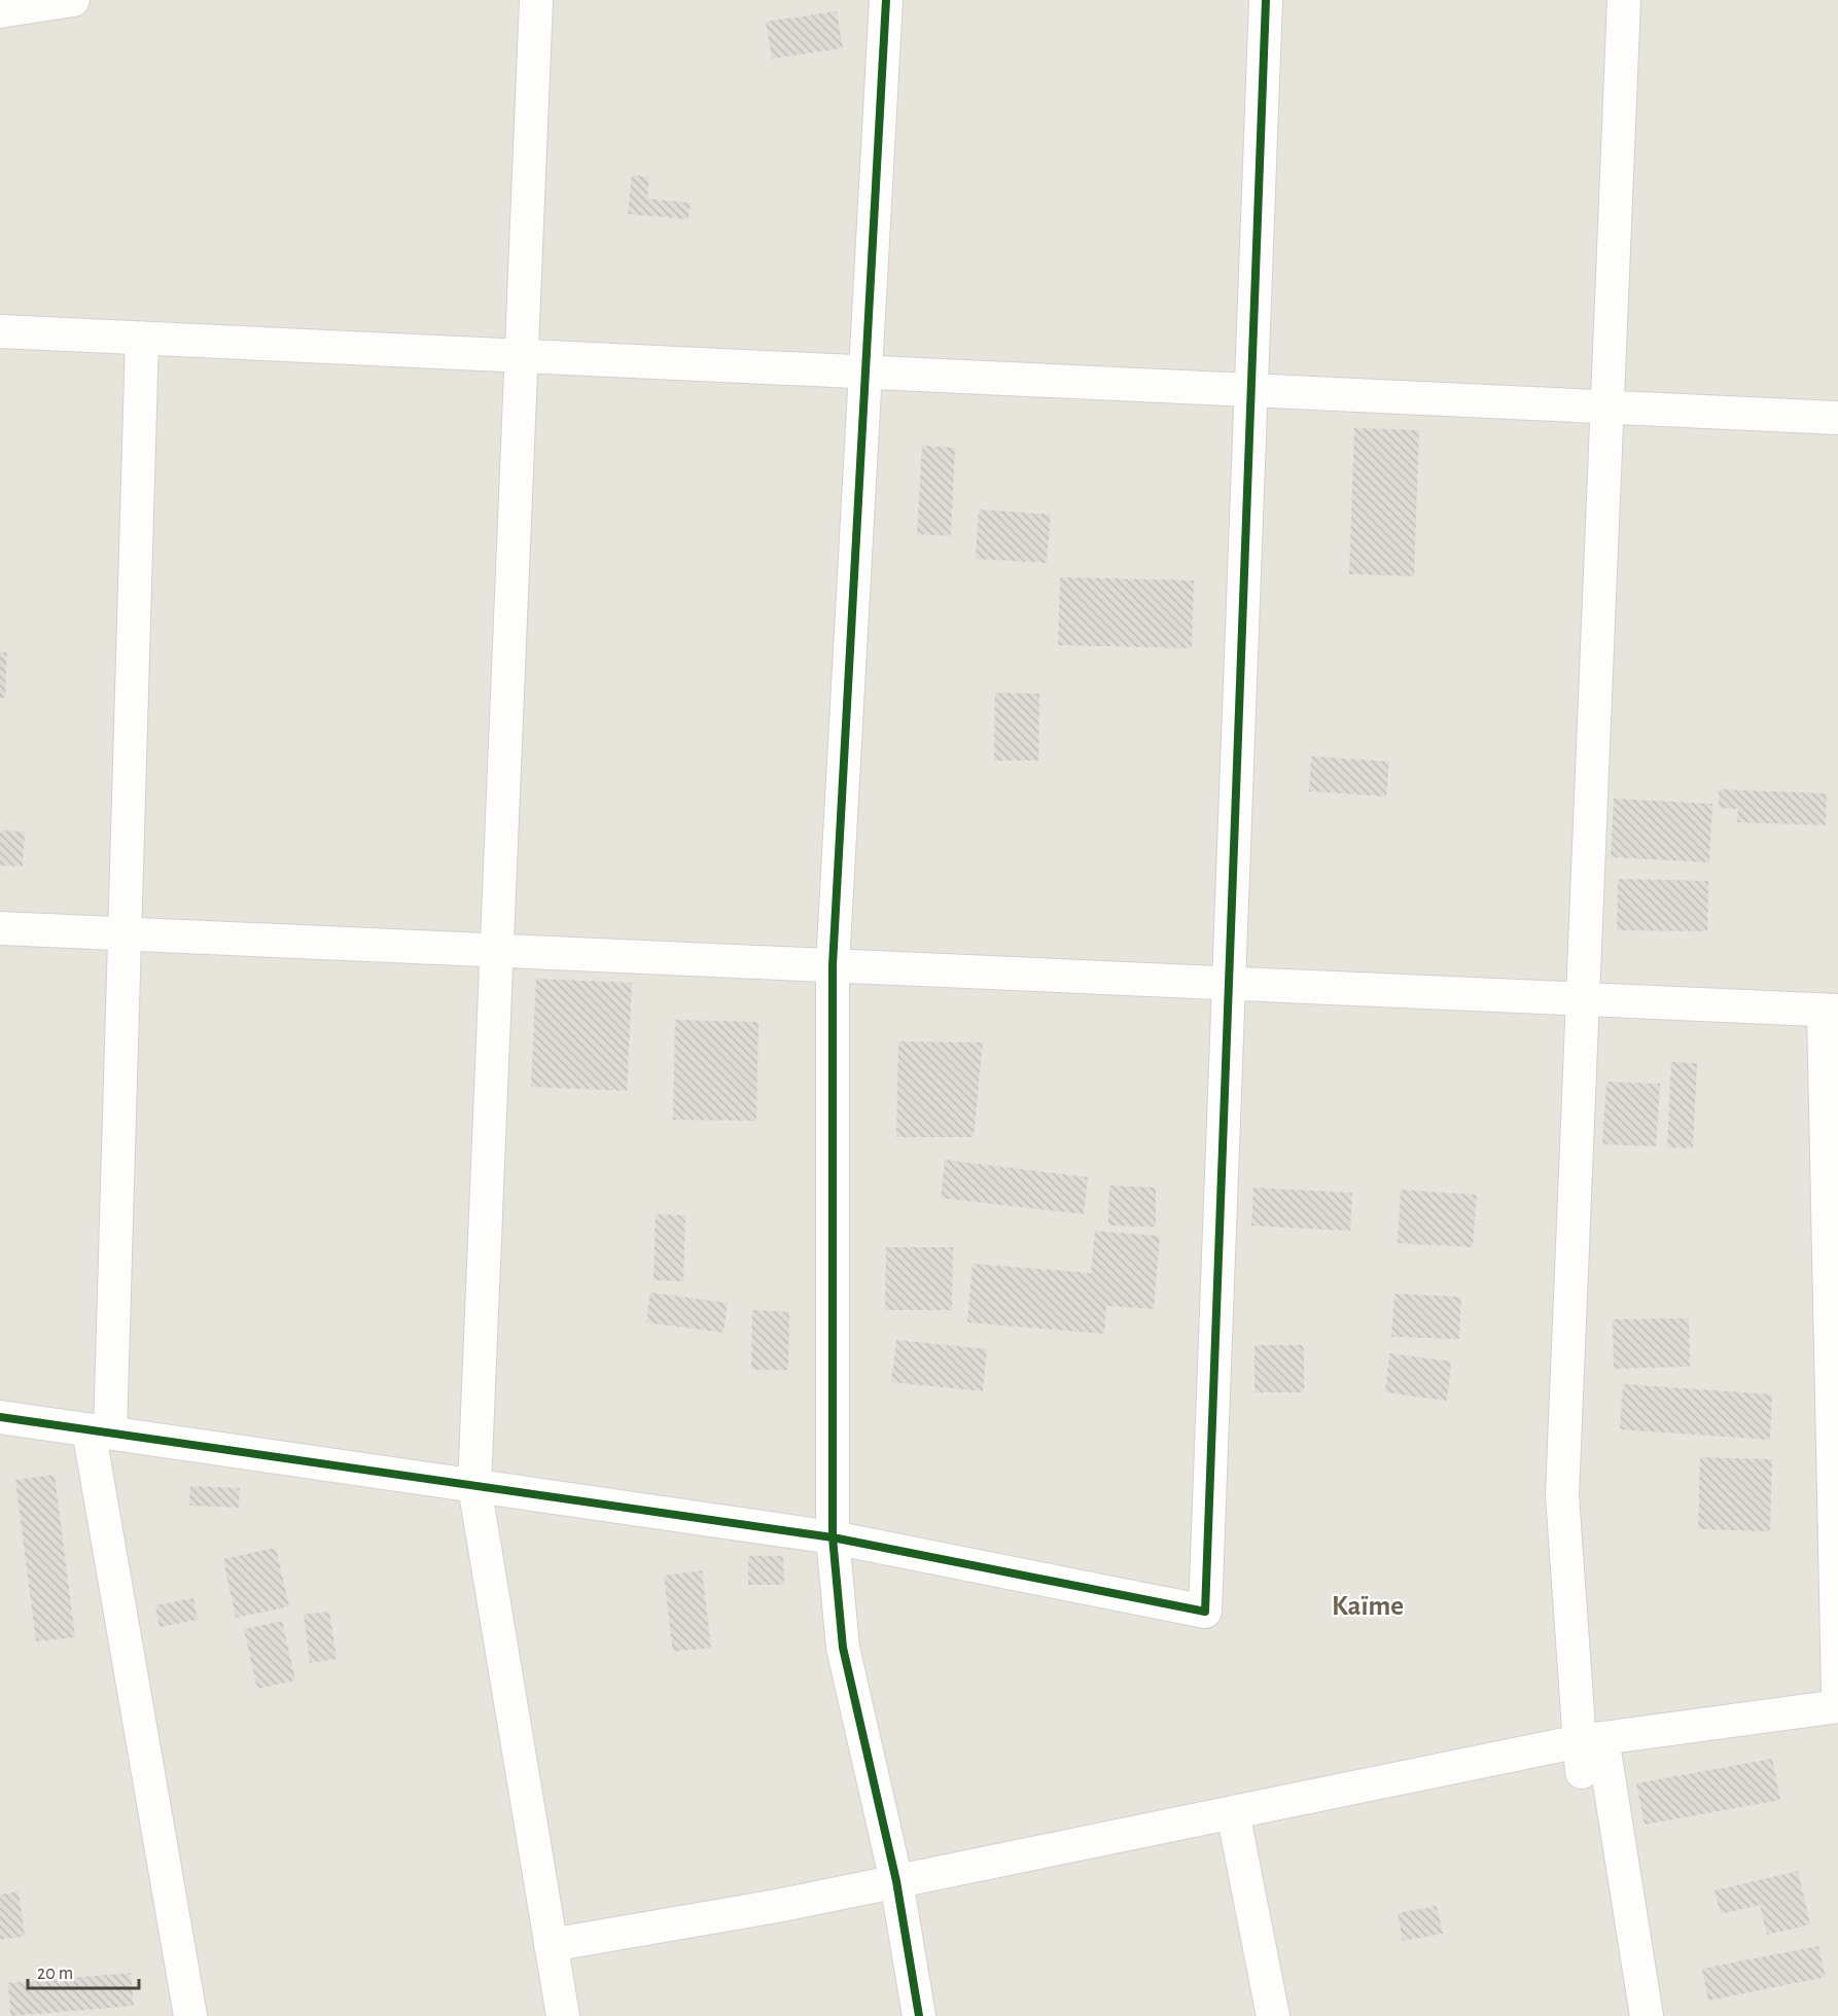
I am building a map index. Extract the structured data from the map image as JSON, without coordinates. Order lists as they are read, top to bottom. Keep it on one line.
{"districts":["Kaïme"],"scale_bar":"20 m"}
